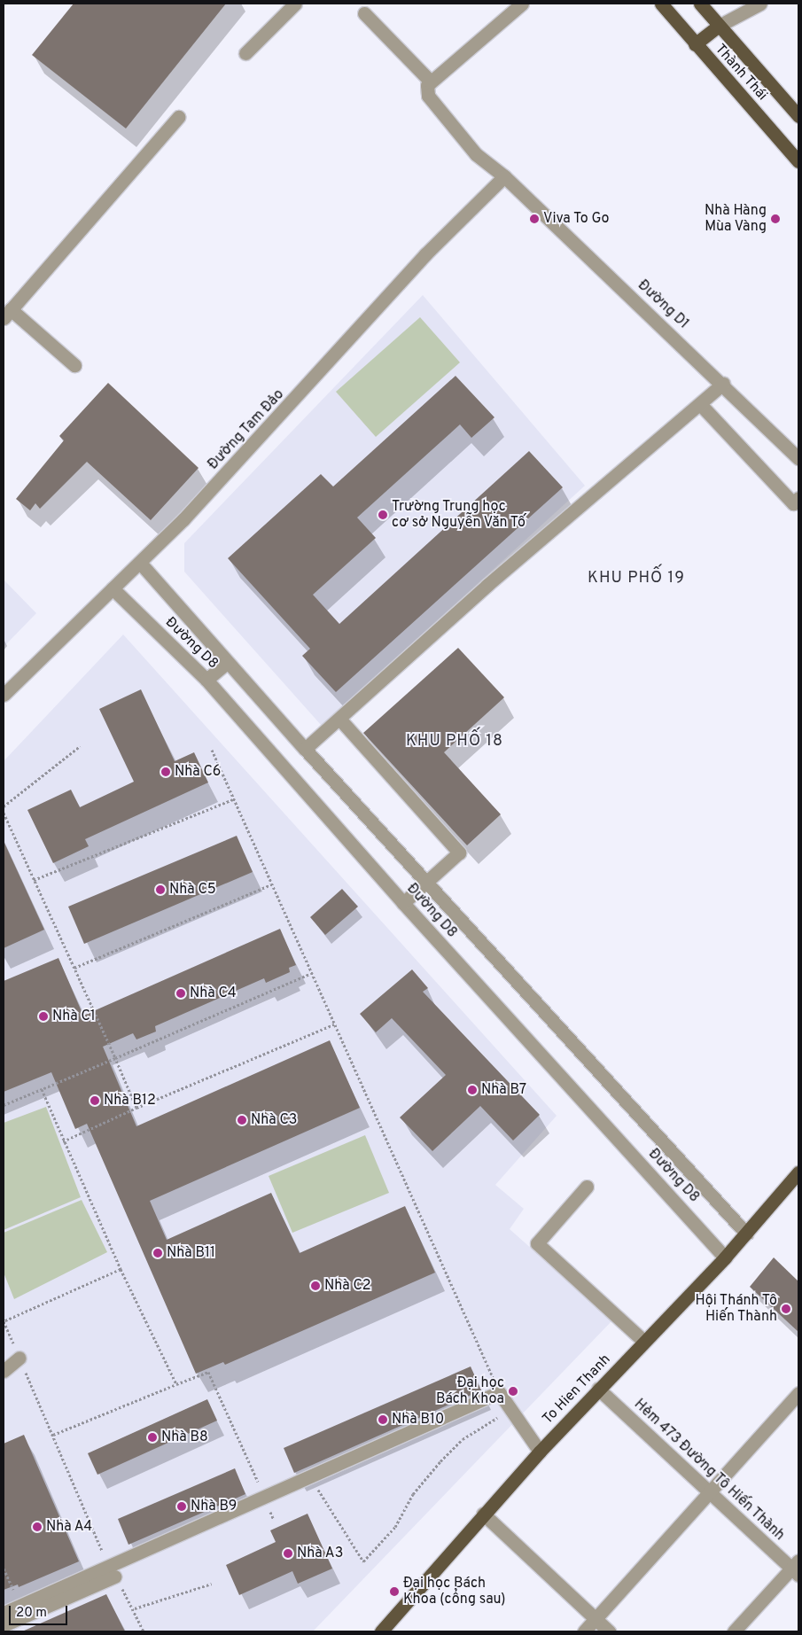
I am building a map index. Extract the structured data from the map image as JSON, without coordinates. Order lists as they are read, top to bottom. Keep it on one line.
{"streets":{"main road":["Thành Thái","To Hien Thanh"],"street":["Đường D1","Đường Tam Đảo","Đường D8","Hẻm 473 Đường Tô Hiến Thành"]},"crossings":[["Đường D1","Đường Tam Đảo"],["Đường Tam Đảo","Đường D8"],["Đường D8","To Hien Thanh"],["To Hien Thanh","Hẻm 473 Đường Tô Hiến Thành"]],"districts":["KHU PHỐ 19","KHU PHỐ 18"],"places":["Viva To Go","Nhà Hàng Mùa Vàng","Trường Trung học cơ sở Nguyễn Văn Tố","Nhà C6","Nhà C5","Nhà C4","Nhà C1","Nhà B7","Nhà B12","Nhà C3","Nhà B11","Nhà C2","Hội Thánh Tô Hiến Thành","Đại học Bách Khoa","Nhà B10","Nhà B8","Nhà B9","Nhà A4","Nhà A3","Đại học Bách Khoa (cổng sau)"],"scale_bar":"20 m"}
